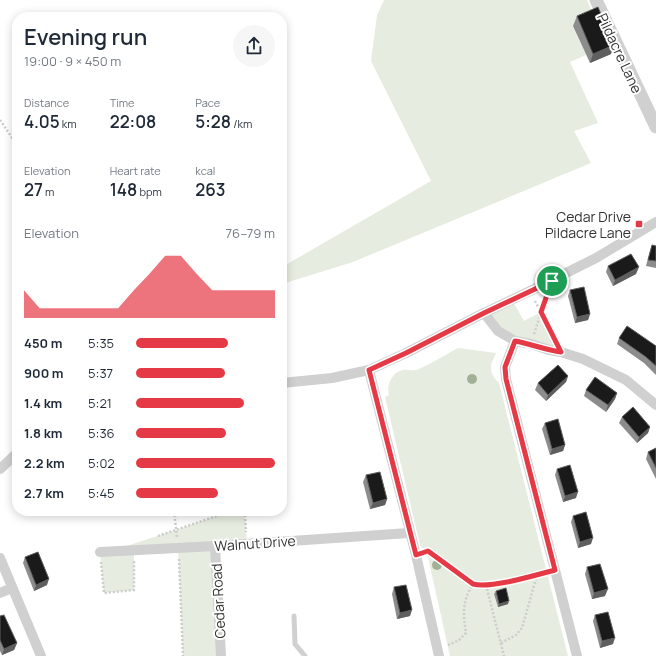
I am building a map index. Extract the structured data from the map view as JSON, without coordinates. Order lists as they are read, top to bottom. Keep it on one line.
{"streets":{"street":["Pildacre Lane","Walnut Drive","Cedar Road"]},"crossings":[["Walnut Drive","Cedar Road"]],"places":{"transit":["Cedar Drive Pildacre Lane"]},"page":{"heading":["Evening run","19:00 · 9 × 450 m"],"stats":[["Distance","4.05 km"],["Time","22:08"],["Pace","5:28 /km"],["Elevation","27 m"],["Heart rate","148 bpm"],["kcal","263"]],"chart":["Elevation","76–79 m"],"list":[{"name":"450 m","note":"5:35"},{"name":"900 m","note":"5:37"},{"name":"1.4 km","note":"5:21"},{"name":"1.8 km","note":"5:36"},{"name":"2.2 km","note":"5:02"},{"name":"2.7 km","note":"5:45"}]}}
